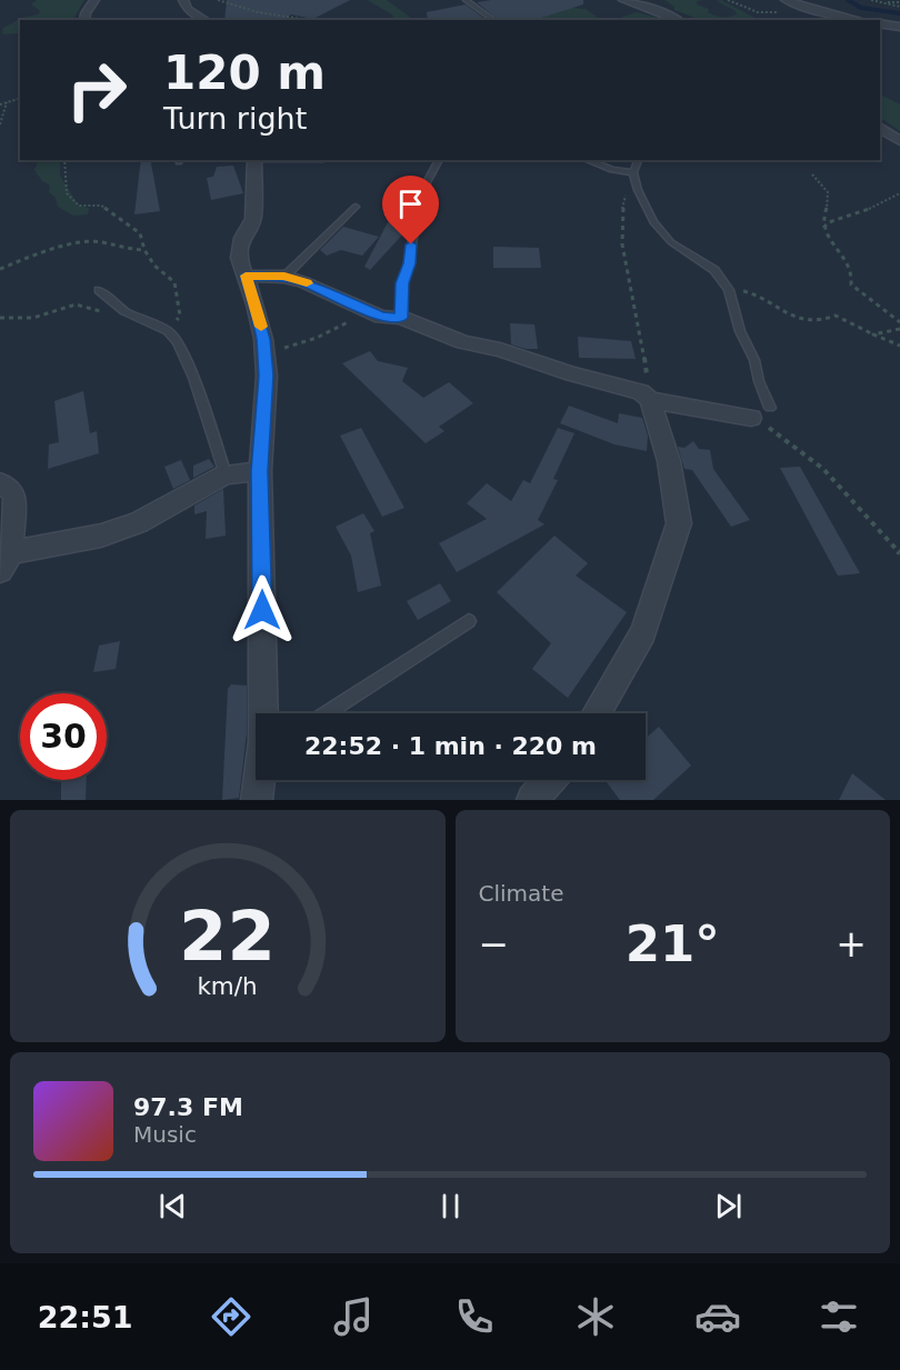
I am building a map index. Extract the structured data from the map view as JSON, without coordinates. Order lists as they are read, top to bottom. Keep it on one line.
{"page":{"turn":["120 m","Turn right"],"limit":"30","trip":"22:52 · 1 min · 220 m","tile":"Climate","heat":["−","21°","+"],"song":["97.3 FM","Music"],"tabs":"22:51","gauge":["22","km/h"]}}
